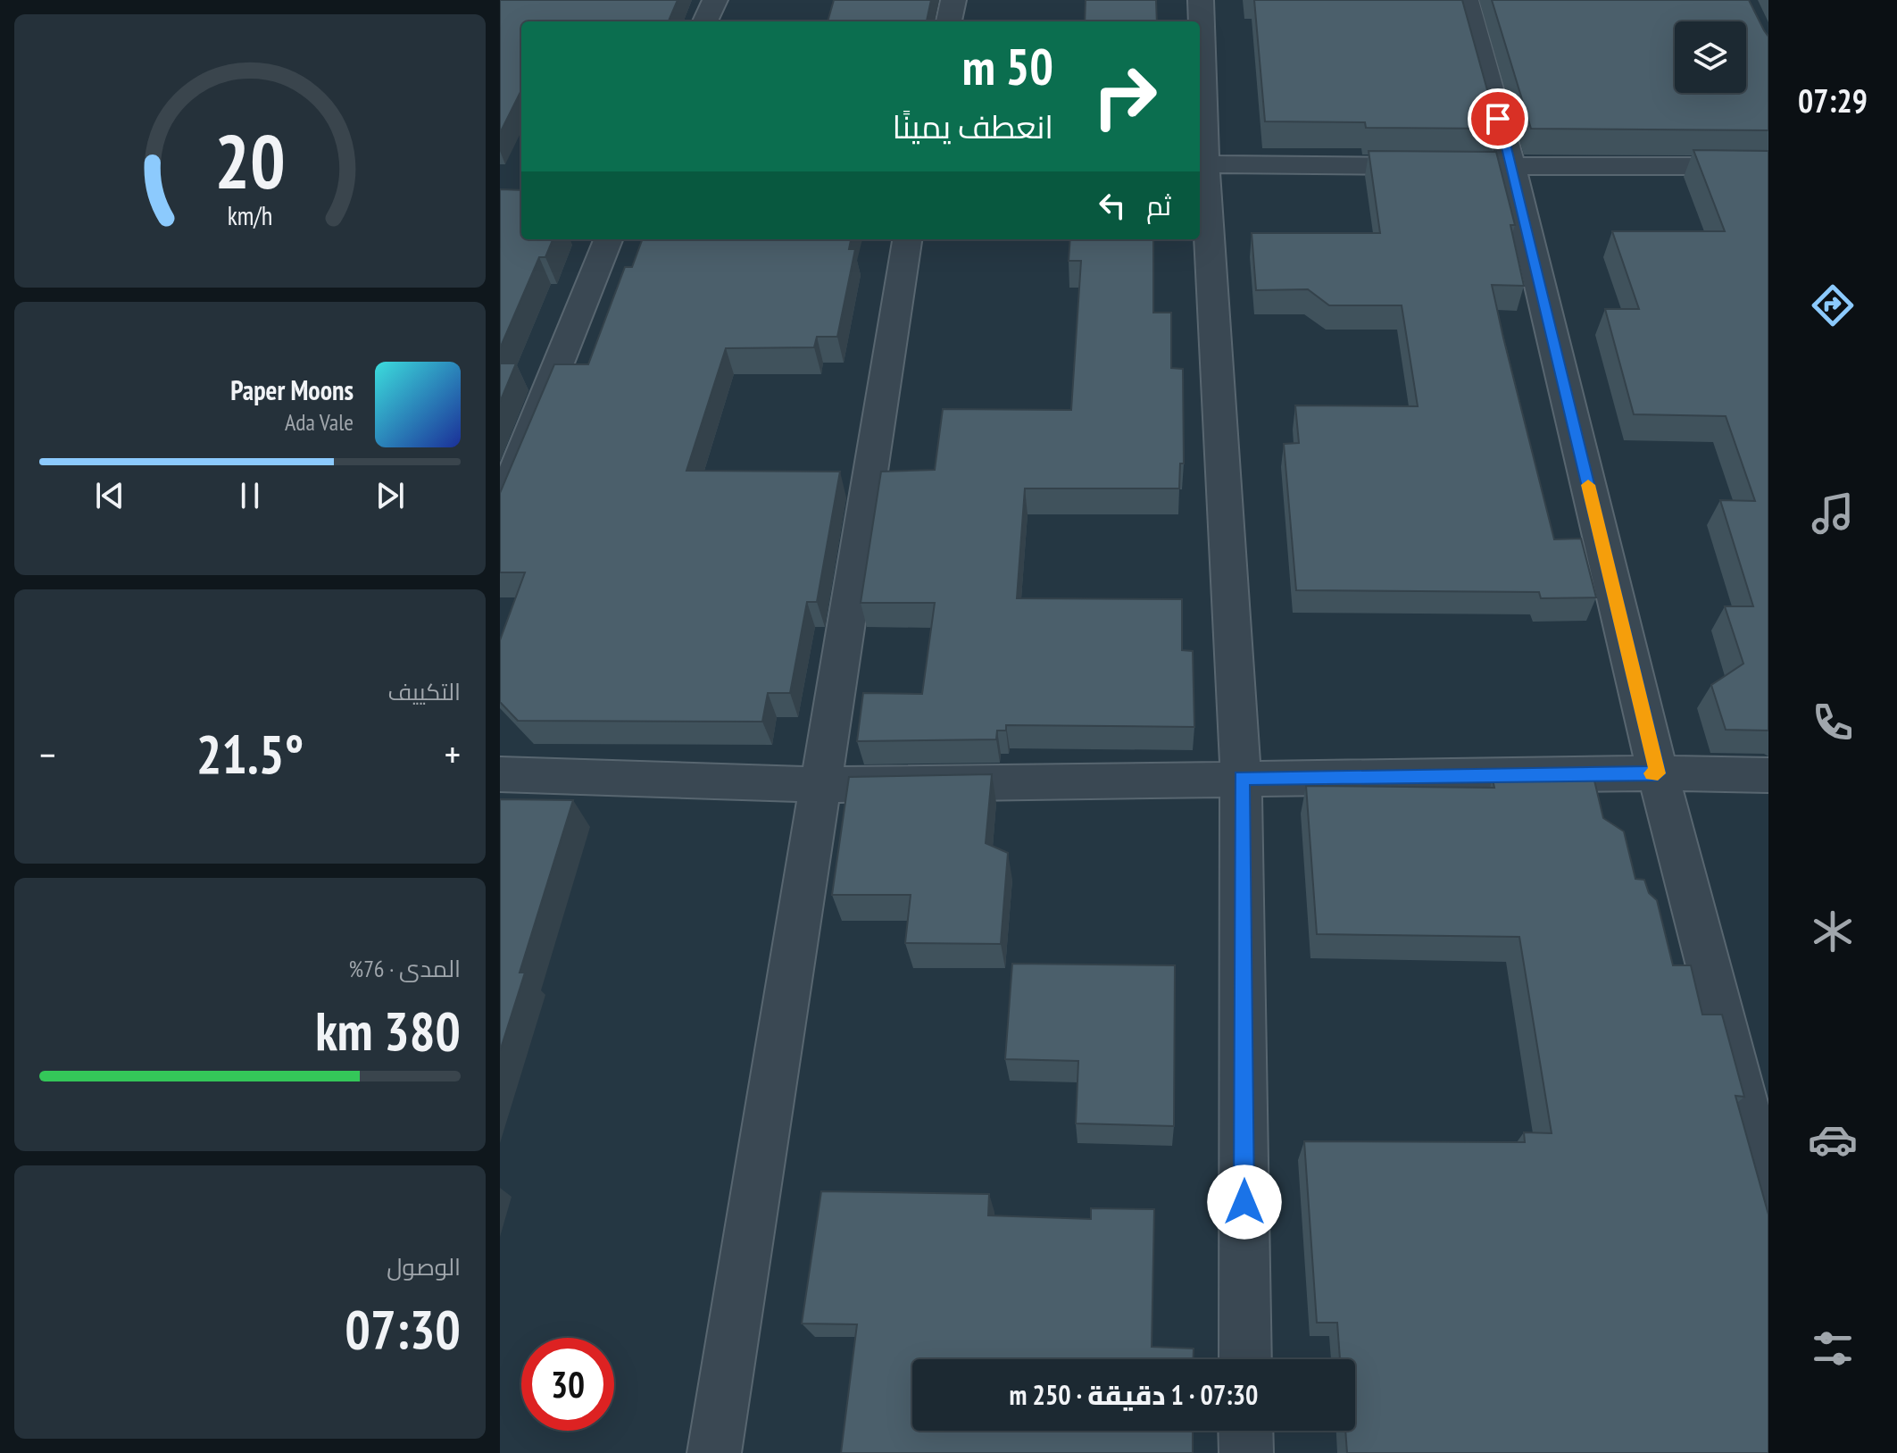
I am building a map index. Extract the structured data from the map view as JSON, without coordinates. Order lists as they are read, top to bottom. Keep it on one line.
{"page":{"tabs":"07:29","turn":["50 m","انعطف يمينًا"],"then":"ثم","song":["Paper Moons","Ada Vale"],"tile":["التكييف",["المدى · 76%","380 km"],["الوصول","07:30"]],"heat":["−","21.5°","+"],"limit":"30","trip":"07:30 · 1 دقيقة · 250 m","gauge":["20","km/h"]}}
